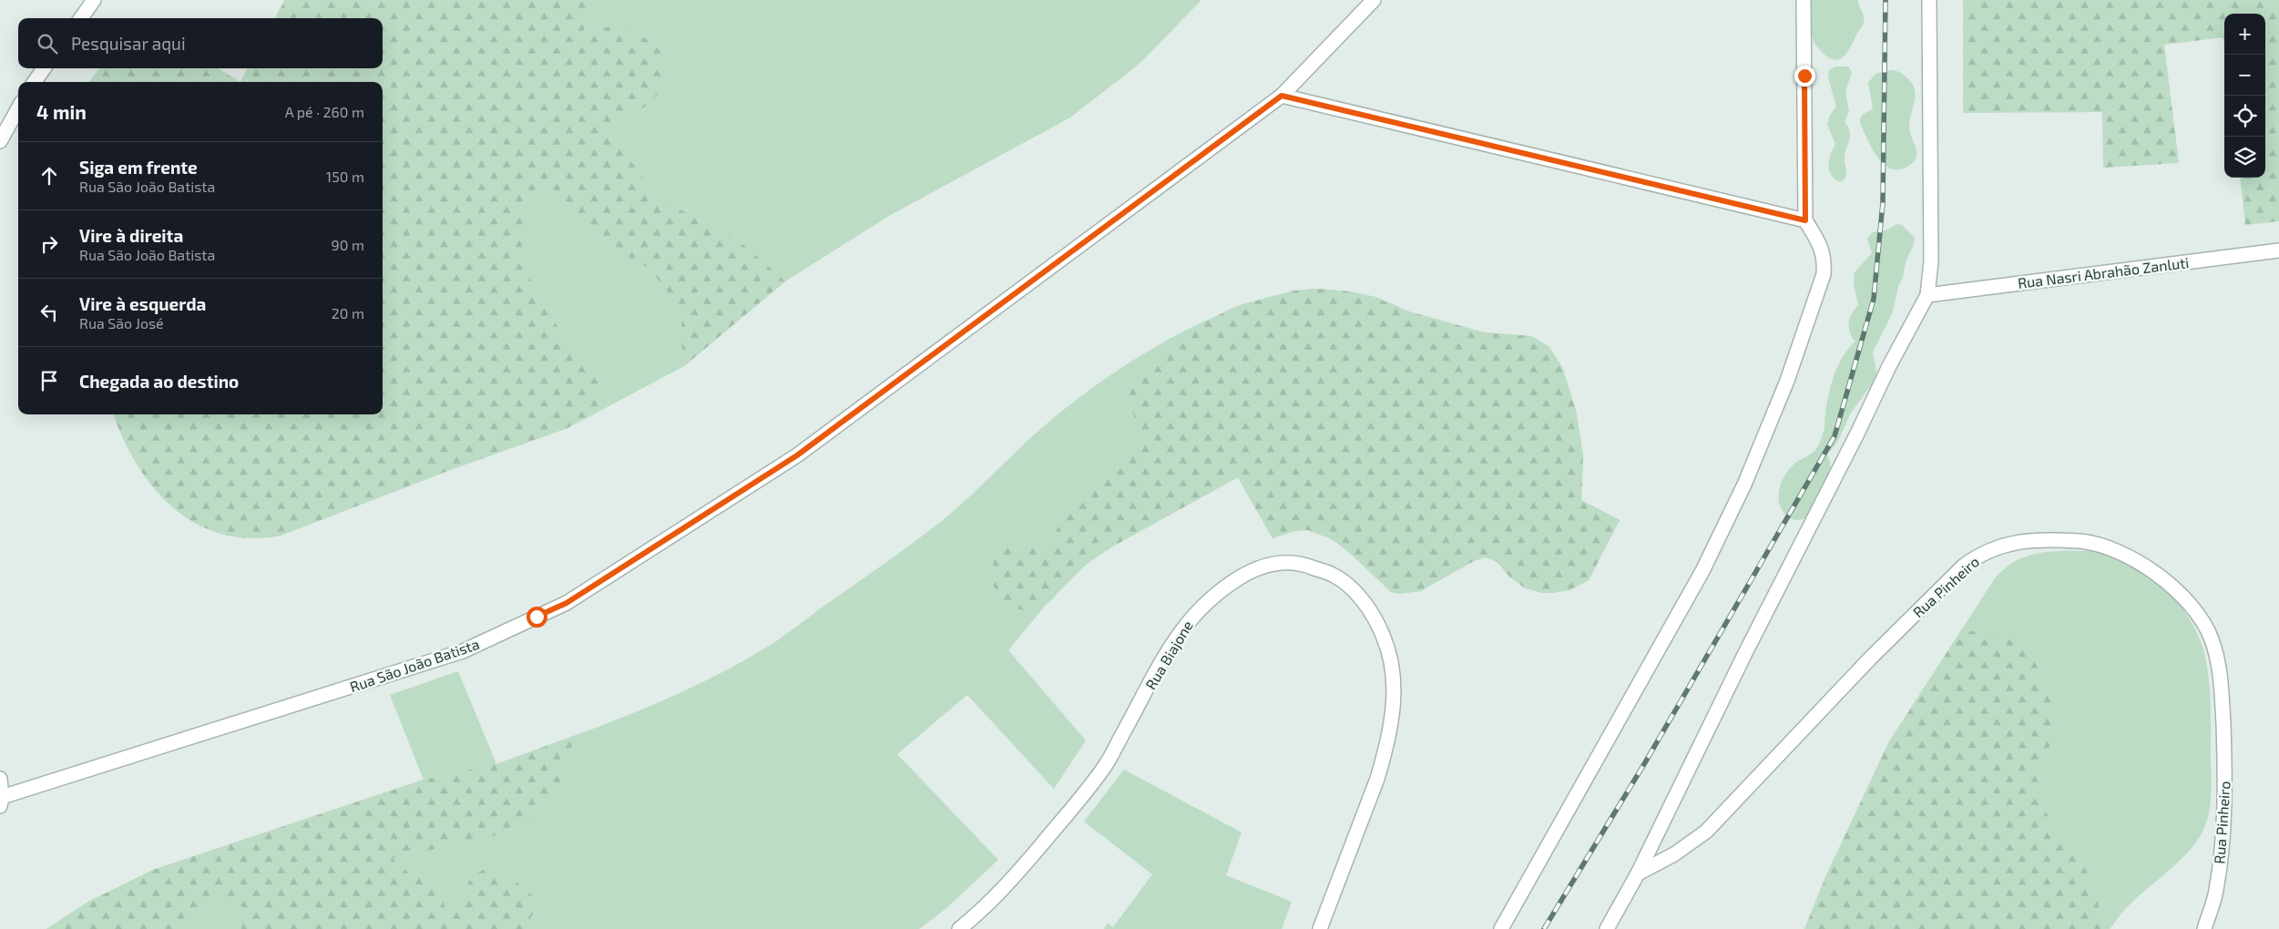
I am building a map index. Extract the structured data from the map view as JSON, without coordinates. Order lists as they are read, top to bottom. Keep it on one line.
{"streets":{"street":["Rua Nasri Abrahão Zanluti","Rua Pinheiro","Rua Biajone","Rua São João Batista"]},"page":{"map_buttons":["+","−"],"search":"Pesquisar aqui","heading":["4 min","A pé · 260 m"],"list":[["Siga em frente","Rua São João Batista","150 m"],["Vire à direita","Rua São João Batista","90 m"],["Vire à esquerda","Rua São José","20 m"],"Chegada ao destino"]}}
